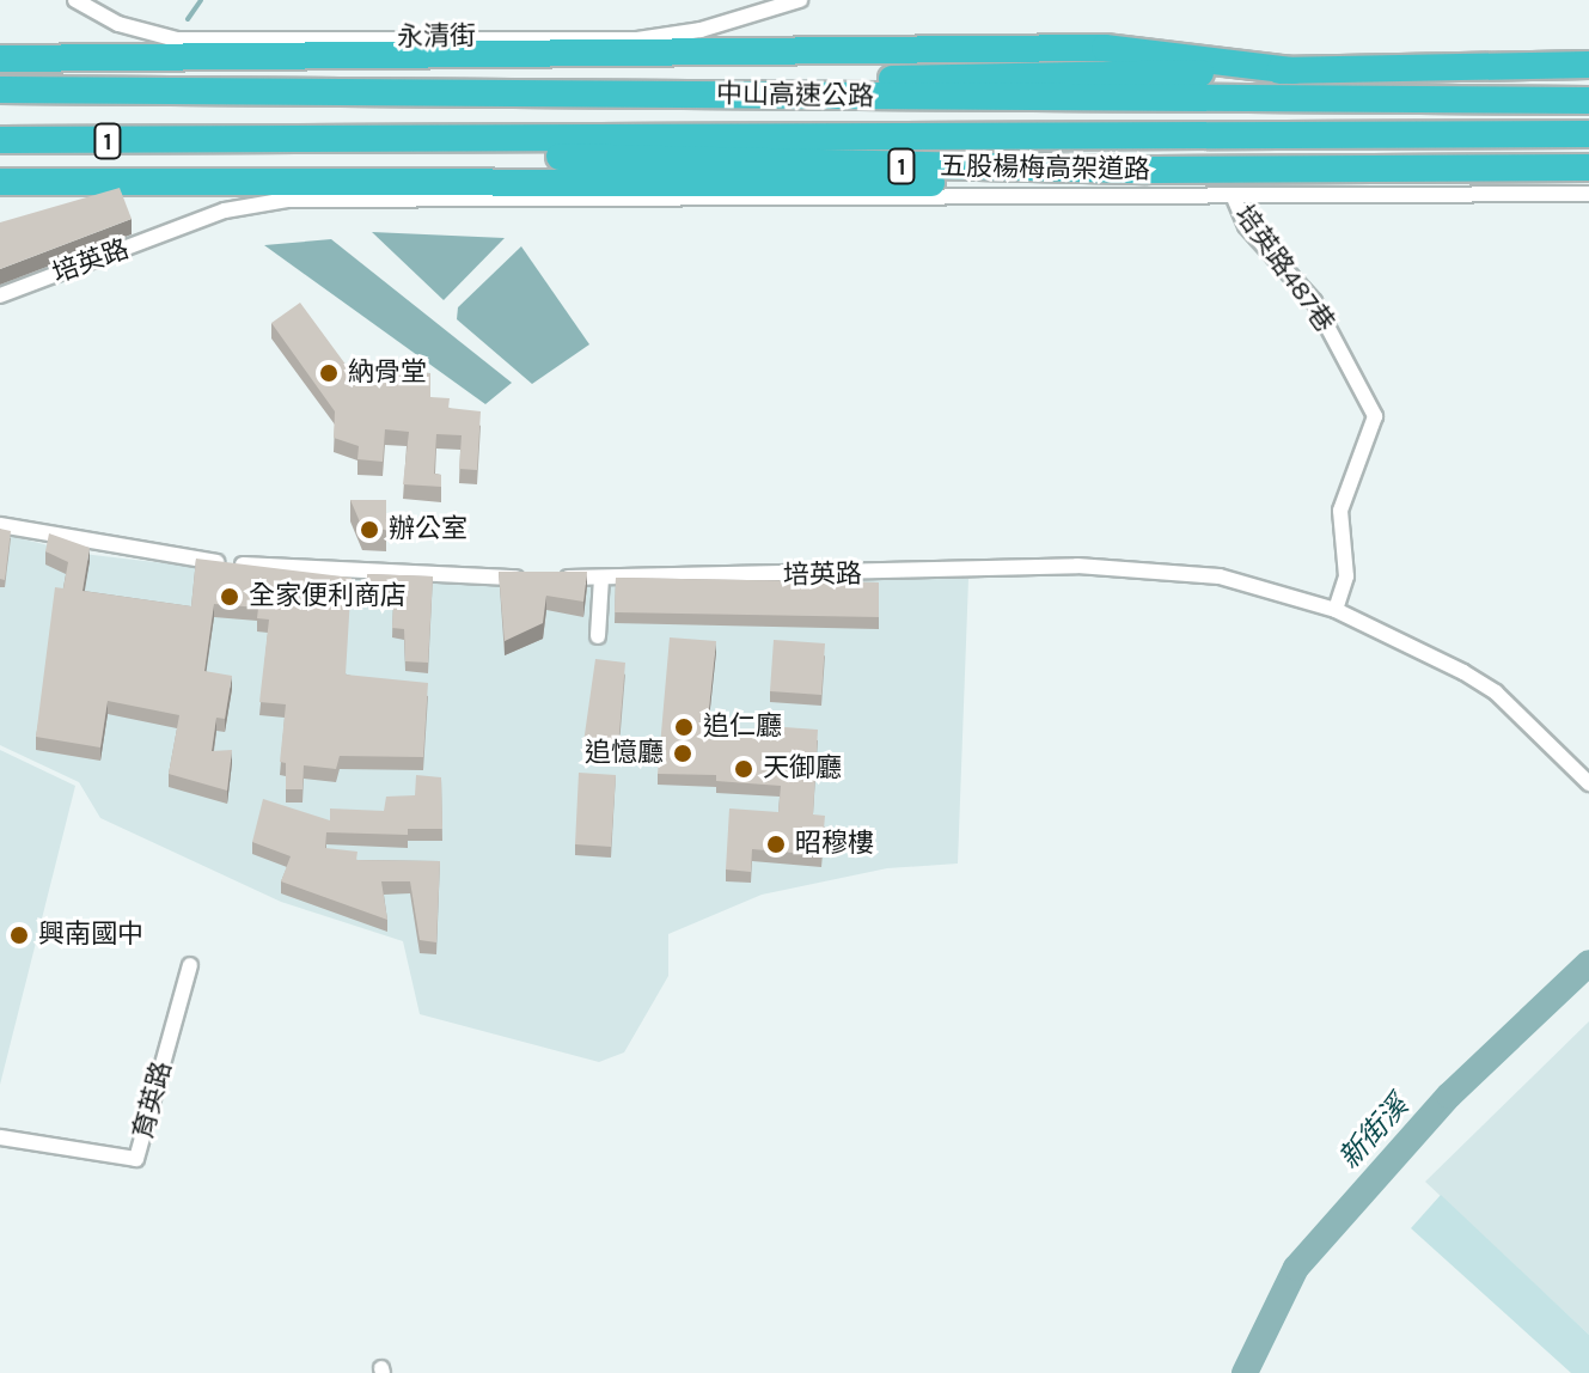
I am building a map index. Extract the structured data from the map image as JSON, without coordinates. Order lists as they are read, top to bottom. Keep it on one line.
{"streets":{"highway":["中山高速公路","1","五股楊梅高架道路"],"street":["永清街","培英路","培英路487巷","育英路"]},"crossings":[["中山高速公路","1"],["中山高速公路","五股楊梅高架道路"],["培英路","培英路487巷"]],"water":["新街溪"],"places":["納骨堂","辦公室","全家便利商店","追仁廳","追憶廳","天御廳","昭穆樓","興南國中"]}
